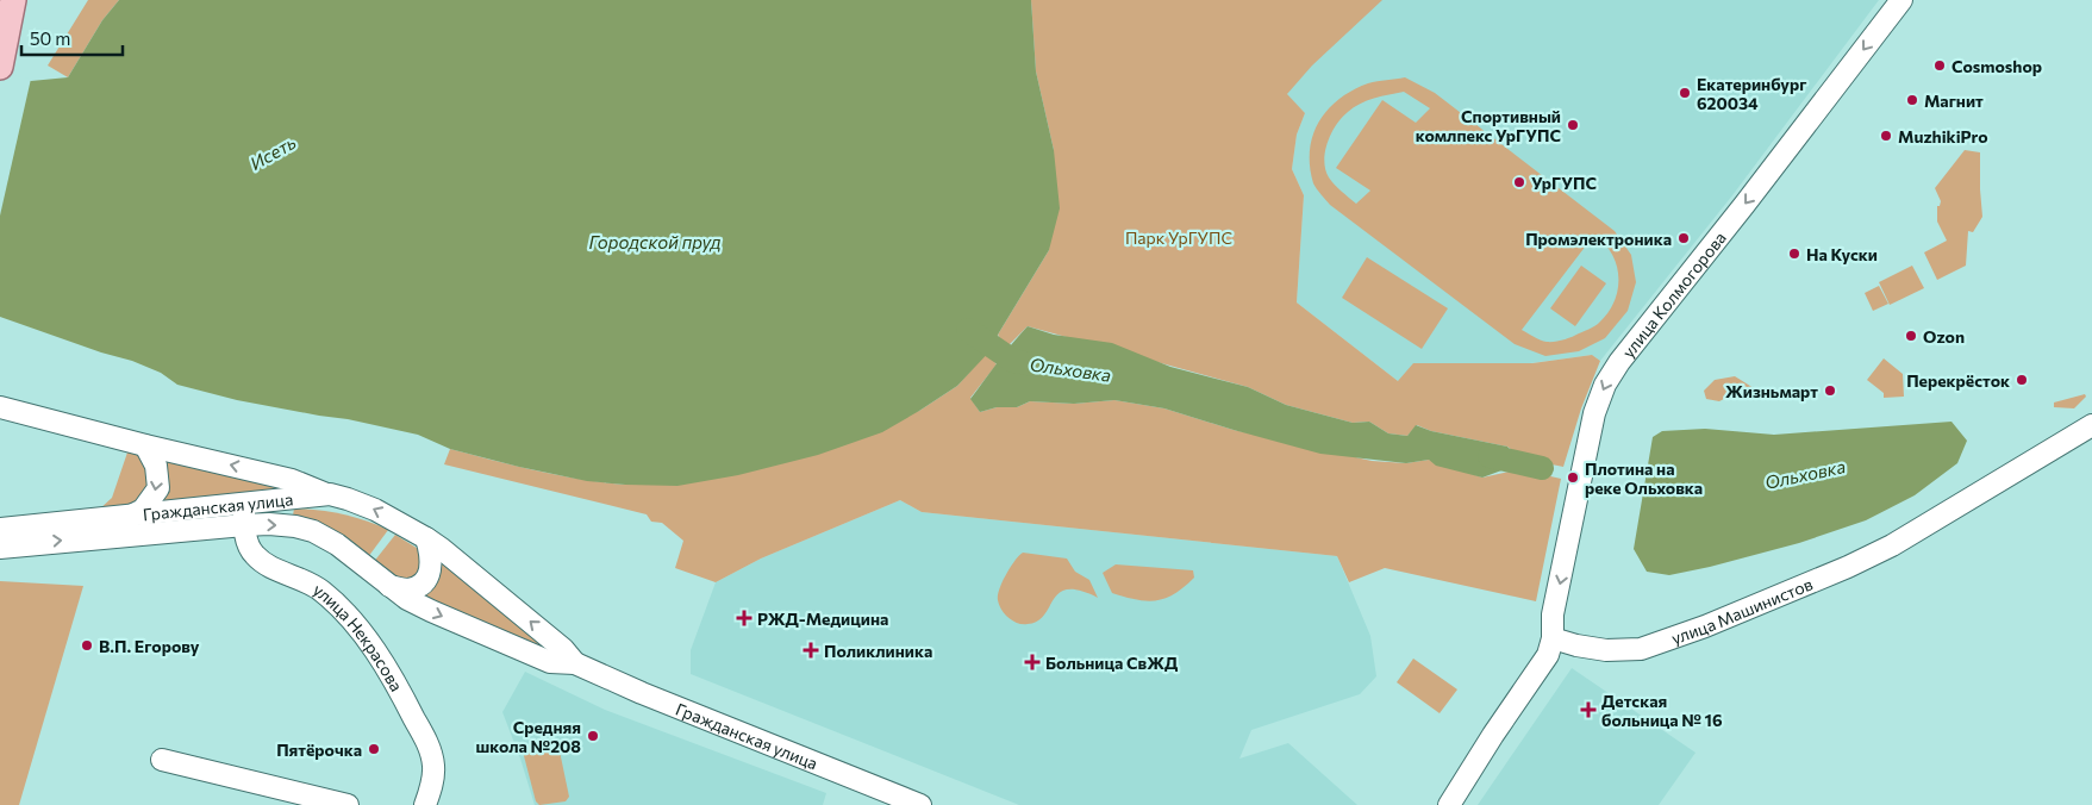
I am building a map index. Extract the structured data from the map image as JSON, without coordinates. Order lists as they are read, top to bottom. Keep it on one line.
{"streets":{"street":["улица Колмогорова","Гражданская улица","улица Машинистов","улица Некрасова"]},"crossings":[["улица Колмогорова","улица Машинистов"],["Гражданская улица","улица Некрасова"]],"one_way":["улица Колмогорова"],"water":["Исеть","Городской пруд","Ольховка"],"parks":["Парк УрГУПС"],"places":{"other":["Cosmoshop","Екатеринбург 620034","Магнит","Спортивный комлпекс УрГУПС","MuzhikiPro","УрГУПС","Промэлектроника","На Куски","Ozon","Перекрёсток","Жизньмарт","Плотина на реке Ольховка","В.П. Егорову","Средняя школа №208","Пятёрочка"],"health":["РЖД-Медицина","Поликлиника","Больница СвЖД","Детская больница № 16"]},"scale_bar":"50 m"}
